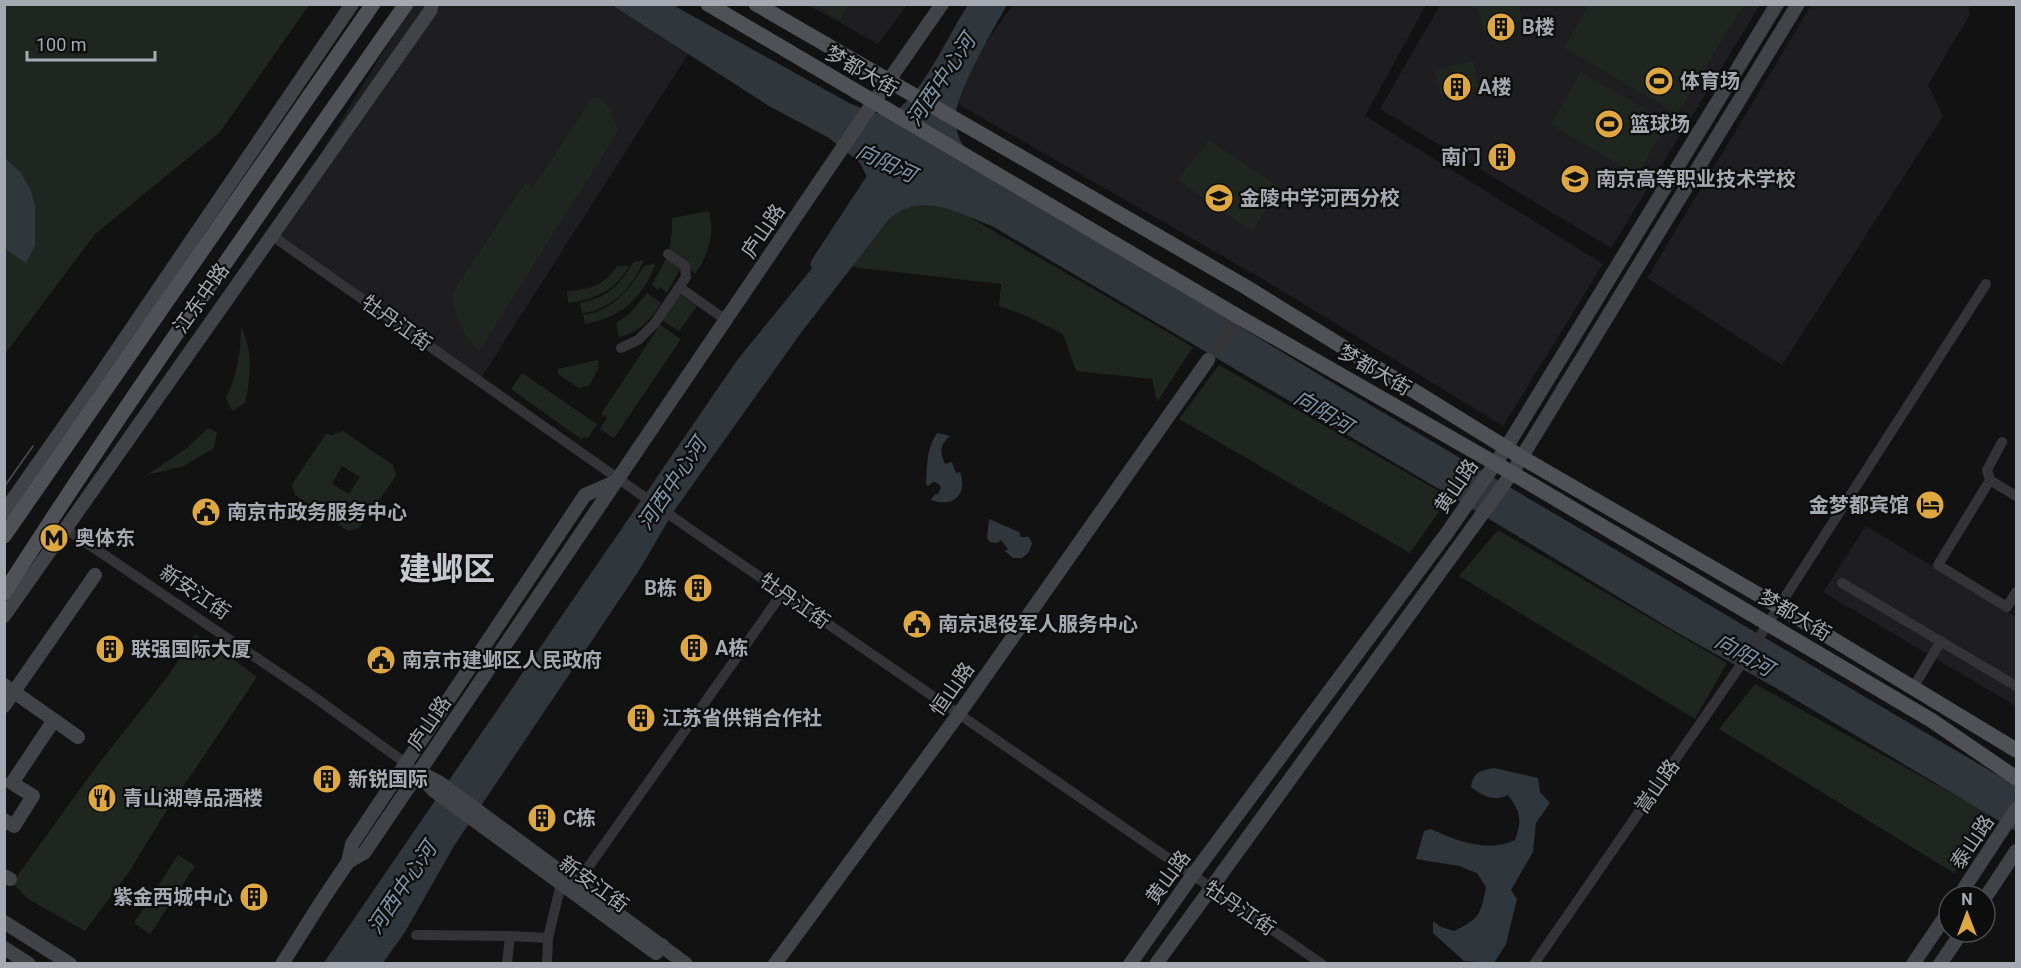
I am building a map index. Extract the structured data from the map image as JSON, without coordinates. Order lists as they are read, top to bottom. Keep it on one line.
{"streets":{"main road":["梦都大街","庐山路","江东中路","黄山路","新安江街","恒山路","泰山路"],"street":["牡丹江街","嵩山路"]},"crossings":[["梦都大街","庐山路"],["梦都大街","黄山路"],["梦都大街","恒山路"],["梦都大街","嵩山路"],["庐山路","牡丹江街"],["庐山路","新安江街"],["江东中路","牡丹江街"],["江东中路","新安江街"],["牡丹江街","黄山路"],["牡丹江街","恒山路"]],"districts":["建邺区"],"water":["河西中心河","向阳河"],"places":{"building":["B楼","A楼","南门","B栋","A栋","联强国际大厦","江苏省供销合作社","新锐国际","C栋","紫金西城中心"],"sports":["体育场","篮球场"],"school or university":["南京高等职业技术学校","金陵中学河西分校"],"hotel":["金梦都宾馆"],"public building":["南京市政务服务中心","南京退役军人服务中心","南京市建邺区人民政府"],"metro station":["奥体东"],"restaurant":["青山湖尊品酒楼"]},"scale_bar":"100 m","north":"top"}
